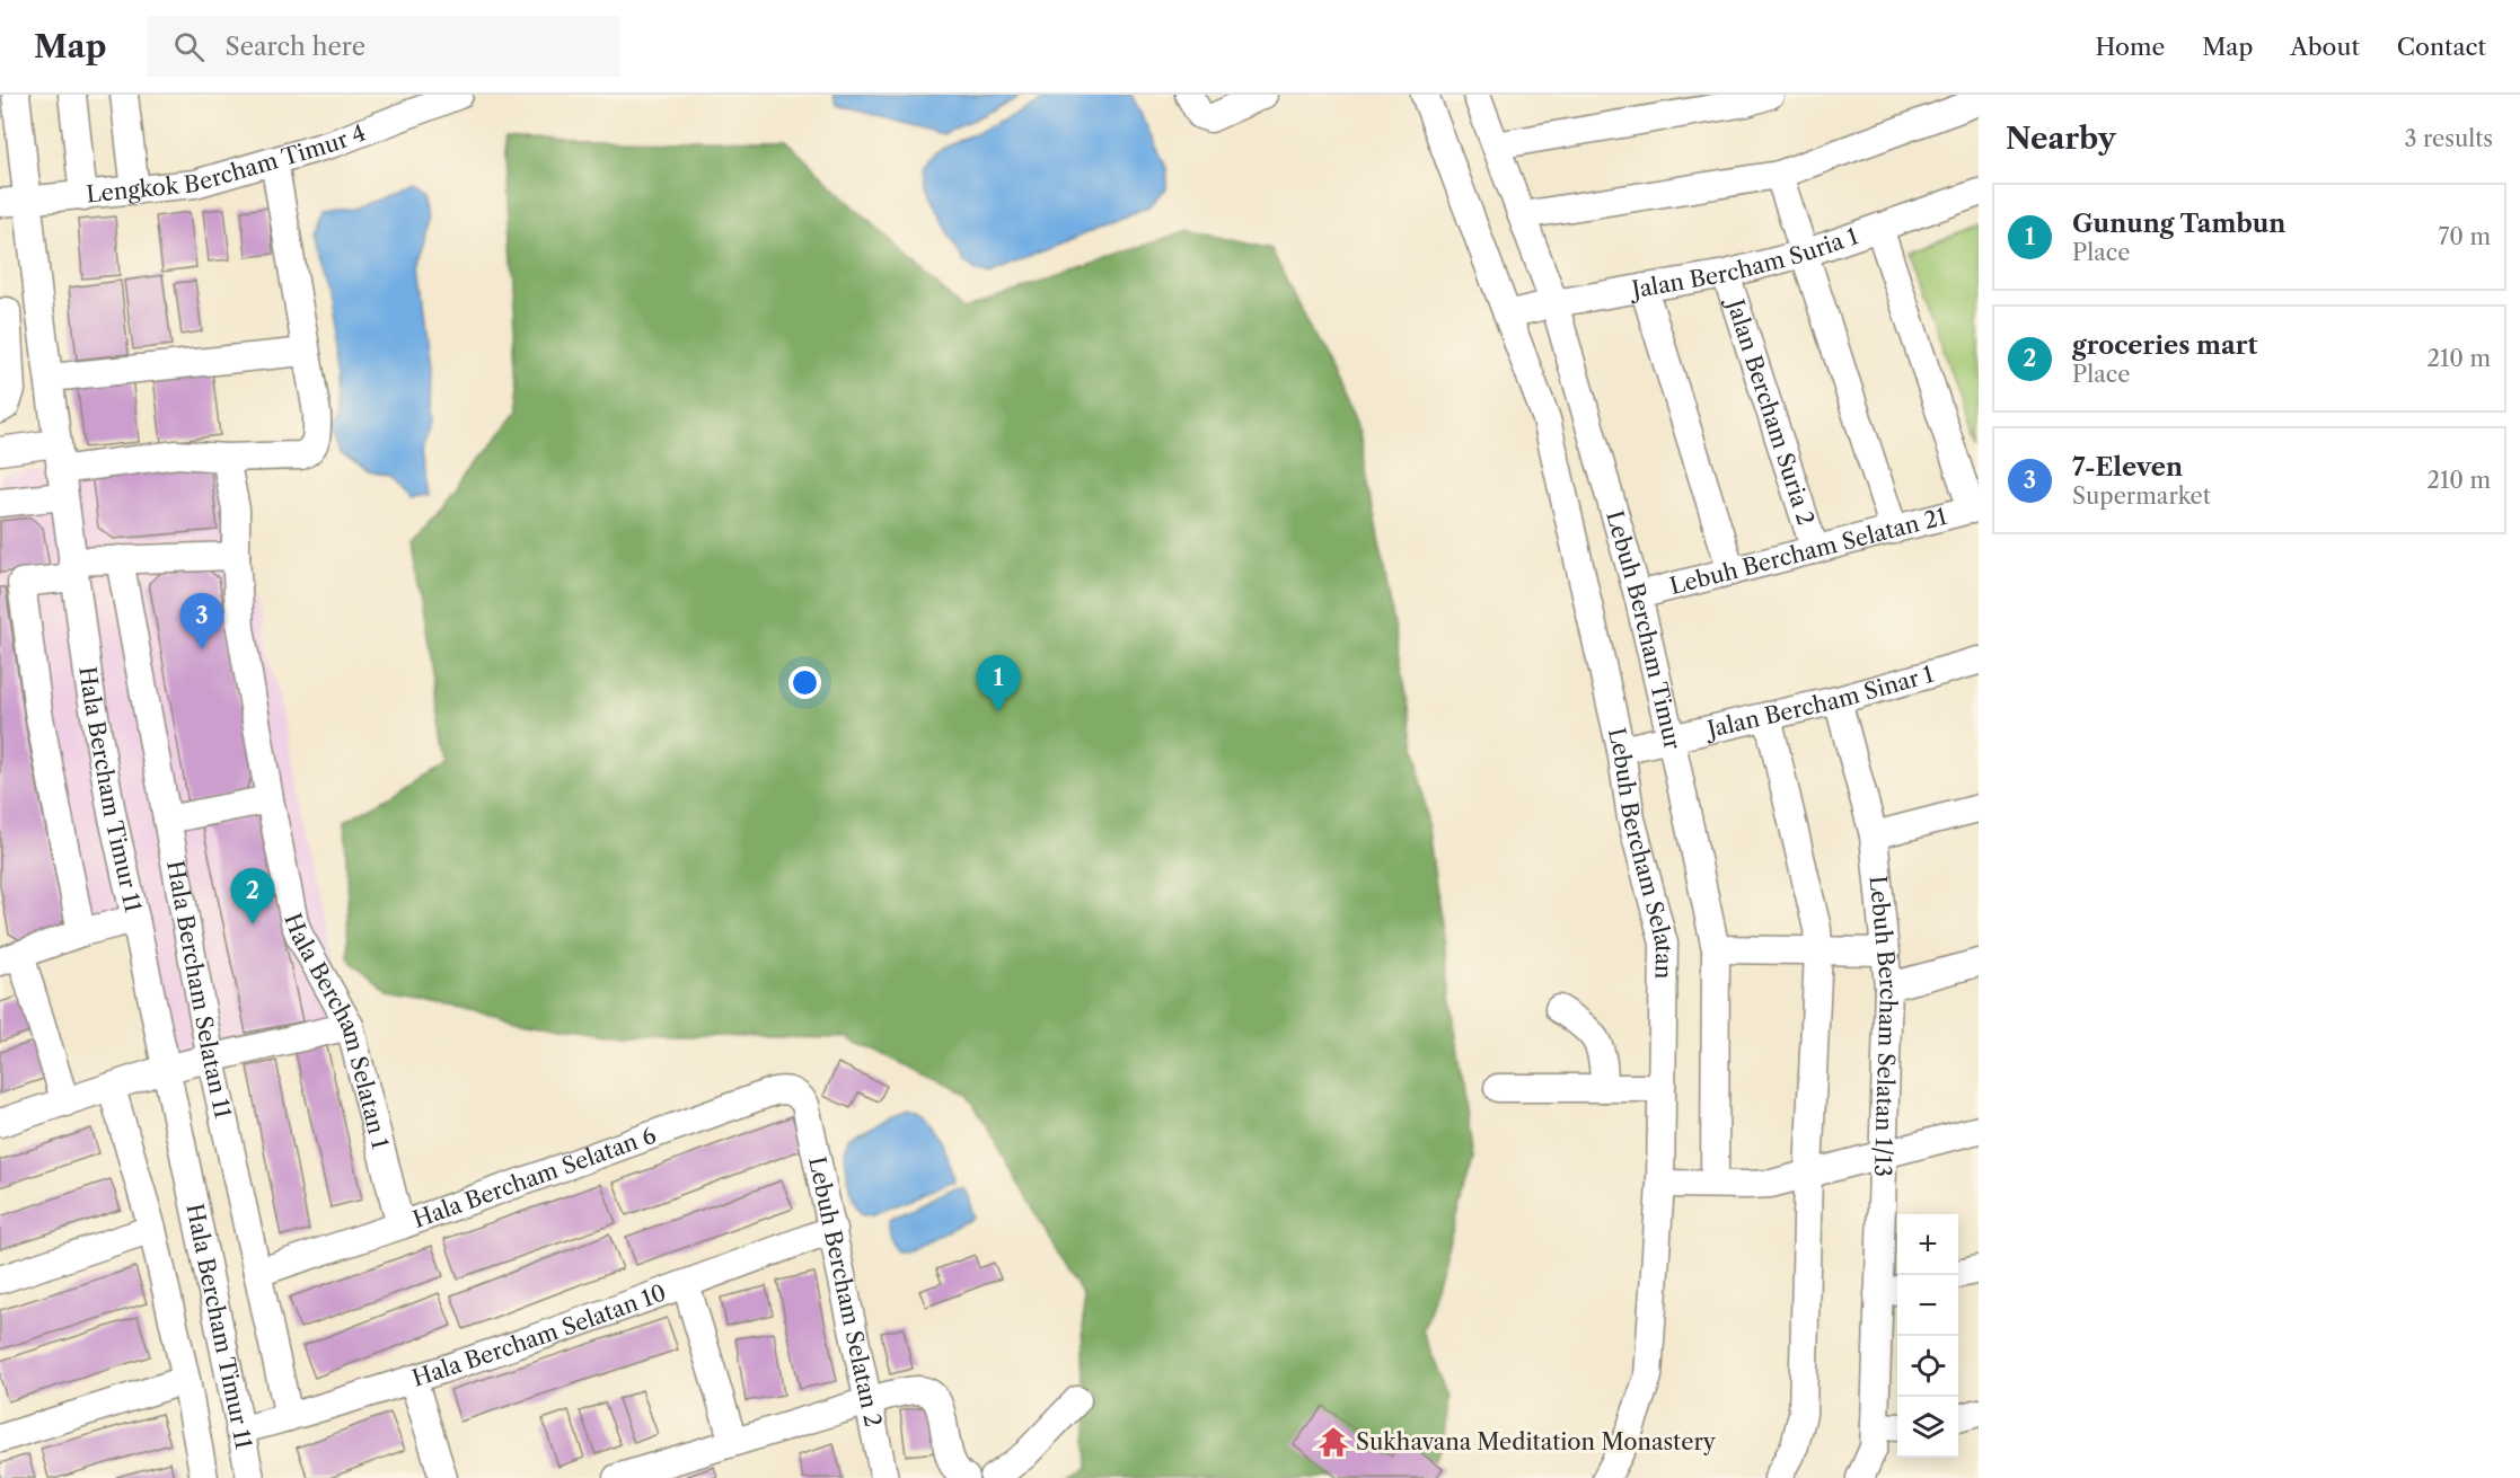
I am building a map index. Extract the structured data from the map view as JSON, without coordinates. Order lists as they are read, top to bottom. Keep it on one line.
{"streets":{"street":["Lengkok Bercham Timur 4","Jalan Bercham Suria 1","Jalan Bercham Suria 2","Lebuh Bercham Selatan 21","Lebuh Bercham Timur","Jalan Bercham Sinar 1","Hala Bercham Timur 11","Lebuh Bercham Selatan","Hala Bercham Selatan 11","Lebuh Bercham Selatan 1/13","Hala Bercham Selatan 1","Hala Bercham Selatan 6","Lebuh Bercham Selatan 2","Hala Bercham Selatan 10"]},"crossings":[["Lengkok Bercham Timur 4","Hala Bercham Timur 11"],["Jalan Bercham Suria 1","Jalan Bercham Suria 2"],["Jalan Bercham Suria 1","Lebuh Bercham Timur"],["Jalan Bercham Suria 1","Lebuh Bercham Selatan"],["Jalan Bercham Suria 2","Lebuh Bercham Selatan 21"],["Lebuh Bercham Selatan 21","Lebuh Bercham Timur"],["Lebuh Bercham Timur","Jalan Bercham Sinar 1"],["Jalan Bercham Sinar 1","Lebuh Bercham Selatan"],["Jalan Bercham Sinar 1","Lebuh Bercham Selatan 1/13"],["Hala Bercham Timur 11","Hala Bercham Selatan 10"],["Hala Bercham Selatan 11","Hala Bercham Selatan 6"],["Hala Bercham Selatan 11","Hala Bercham Selatan 10"],["Hala Bercham Selatan 1","Hala Bercham Selatan 6"],["Hala Bercham Selatan 6","Lebuh Bercham Selatan 2"],["Lebuh Bercham Selatan 2","Hala Bercham Selatan 10"]],"places":{"temple":["Sukhavana Meditation Monastery"]},"page":{"header":"Map","search":"Search here","nav":["Home","Map","About","Contact"],"heading":["Nearby","3 results"],"list":[{"mark":"1","name":"Gunung Tambun","note":"Place","value":"70 m"},{"mark":"2","name":"groceries mart","note":"Place","value":"210 m"},{"mark":"3","name":"7-Eleven","note":"Supermarket","value":"210 m"}],"pins":["3","1","2"],"map_buttons":["+","−"]}}
